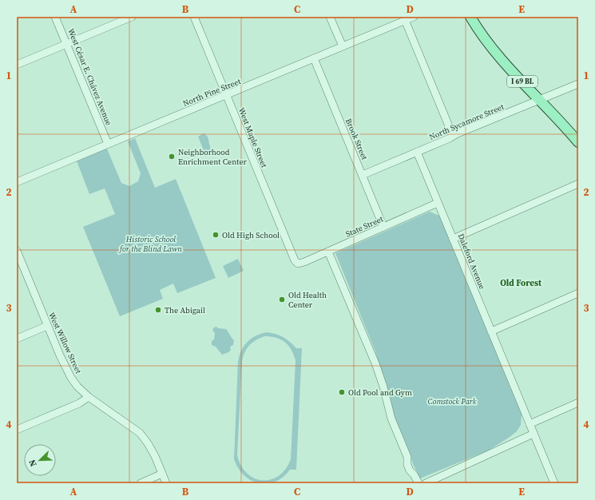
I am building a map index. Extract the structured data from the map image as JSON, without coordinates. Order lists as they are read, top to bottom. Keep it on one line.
{"streets":{"main road":["I 69 BL"],"street":["West César E. Chávez Avenue","North Pine Street","North Sycamore Street","West Maple Street","Brook Street","State Street","Daleford Avenue","West Willow Street"]},"crossings":[["West César E. Chávez Avenue","North Pine Street"],["I 69 BL","North Sycamore Street"],["North Pine Street","West Maple Street"],["North Pine Street","Brook Street"],["North Sycamore Street","Brook Street"],["North Sycamore Street","Daleford Avenue"],["West Maple Street","State Street"],["Brook Street","State Street"],["State Street","Daleford Avenue"]],"districts":["Old Forest"],"parks":["Historic School for the Blind Lawn","Comstock Park"],"places":["Neighborhood Enrichment Center","Old High School","Old Health Center","The Abigail","Old Pool and Gym"],"north":"bottom left","grid":{"columns":["A","B","C","D","E"],"rows":["1","2","3","4"]}}
